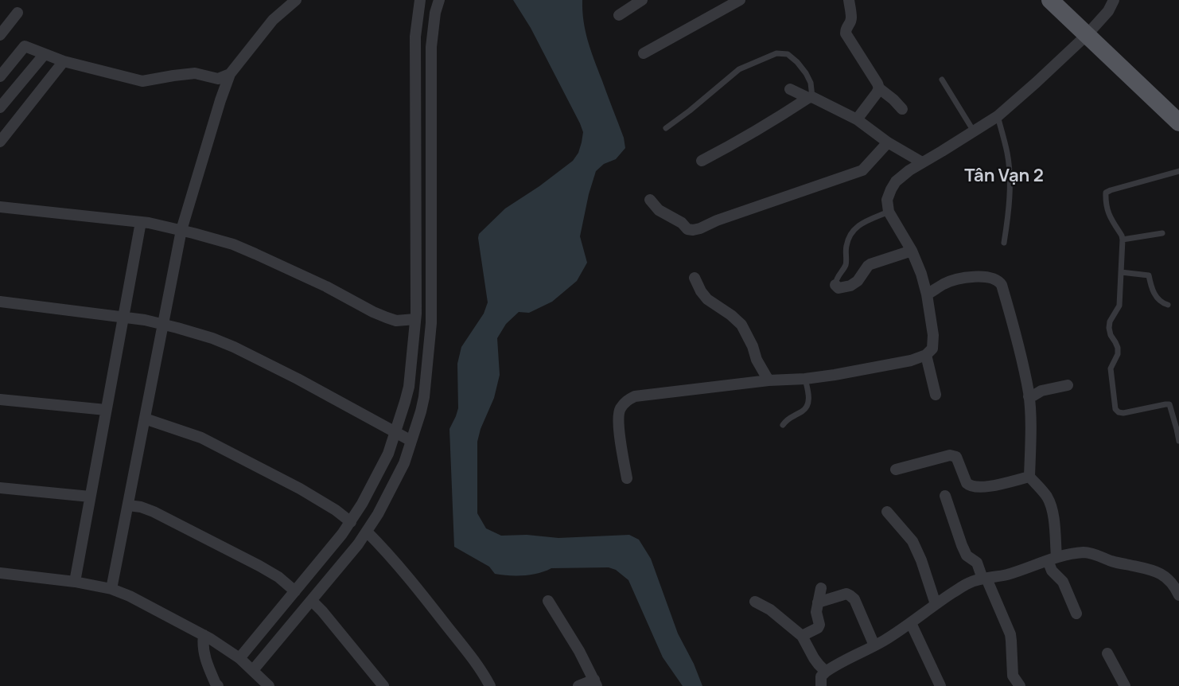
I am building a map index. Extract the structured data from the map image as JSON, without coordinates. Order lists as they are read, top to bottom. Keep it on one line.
{"districts":["Tân Vạn 2"]}
